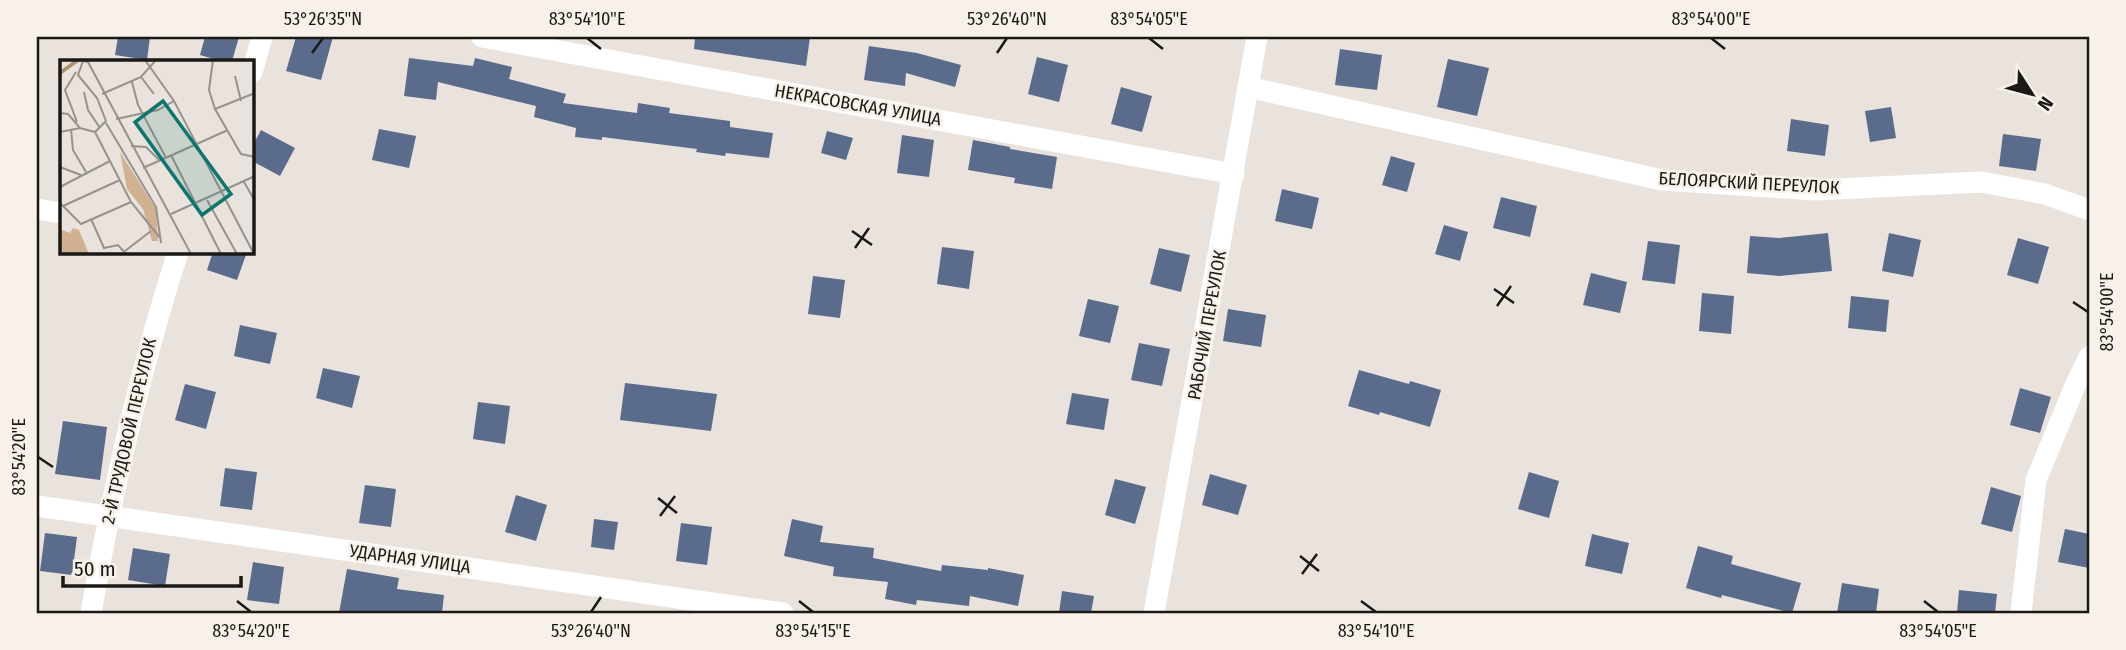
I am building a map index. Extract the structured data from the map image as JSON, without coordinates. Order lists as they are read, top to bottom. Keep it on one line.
{"streets":{"street":["НЕКРАСОВСКАЯ УЛИЦА","БЕЛОЯРСКИЙ ПЕРЕУЛОК","РАБОЧИЙ ПЕРЕУЛОК","2-Й ТРУДОВОЙ ПЕРЕУЛОК","УДАРНАЯ УЛИЦА"]},"crossings":[["НЕКРАСОВСКАЯ УЛИЦА","РАБОЧИЙ ПЕРЕУЛОК"],["БЕЛОЯРСКИЙ ПЕРЕУЛОК","РАБОЧИЙ ПЕРЕУЛОК"],["2-Й ТРУДОВОЙ ПЕРЕУЛОК","УДАРНАЯ УЛИЦА"]],"scale_bar":"50 m","north":"bottom right","coordinates":["53°26'35\"N","83°54'10\"E","53°26'40\"N","83°54'05\"E","83°54'00\"E","83°54'20\"E","83°54'15\"E"]}
